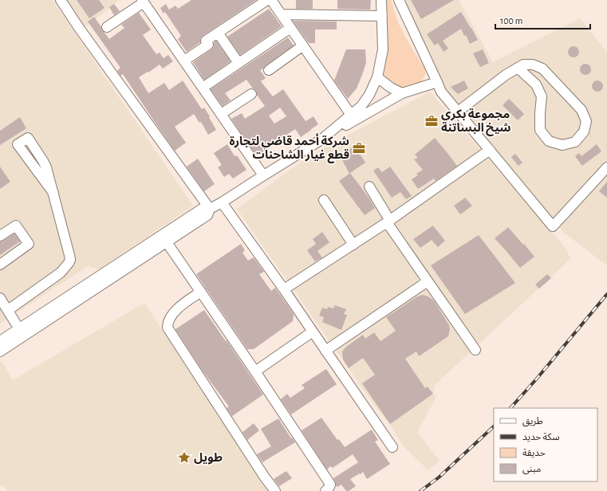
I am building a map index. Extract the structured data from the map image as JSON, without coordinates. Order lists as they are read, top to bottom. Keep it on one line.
{"places":{"office":["مجموعة بكري شيخ البساتنة","شركة أحمد قاضي لتجارة قطع غيار الشاحنات"],"place":["طويل"]},"legend":["طريق","سكة حديد","حديقة","مبنى"],"scale_bar":"100 m"}
